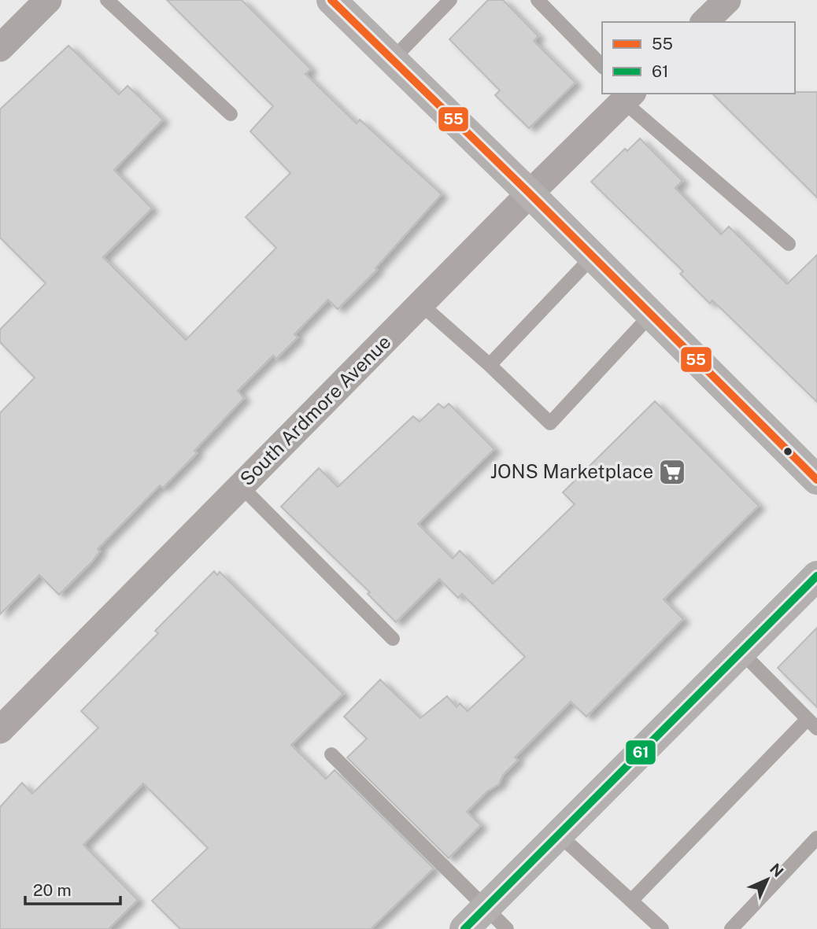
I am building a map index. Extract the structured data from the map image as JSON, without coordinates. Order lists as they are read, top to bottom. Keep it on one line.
{"streets":{"street":["South Ardmore Avenue"]},"places":{"supermarket":["JONS Marketplace"]},"lines":["transit line 55","transit line 61"],"legend":["55","61"],"scale_bar":"20 m","north":"top right"}
